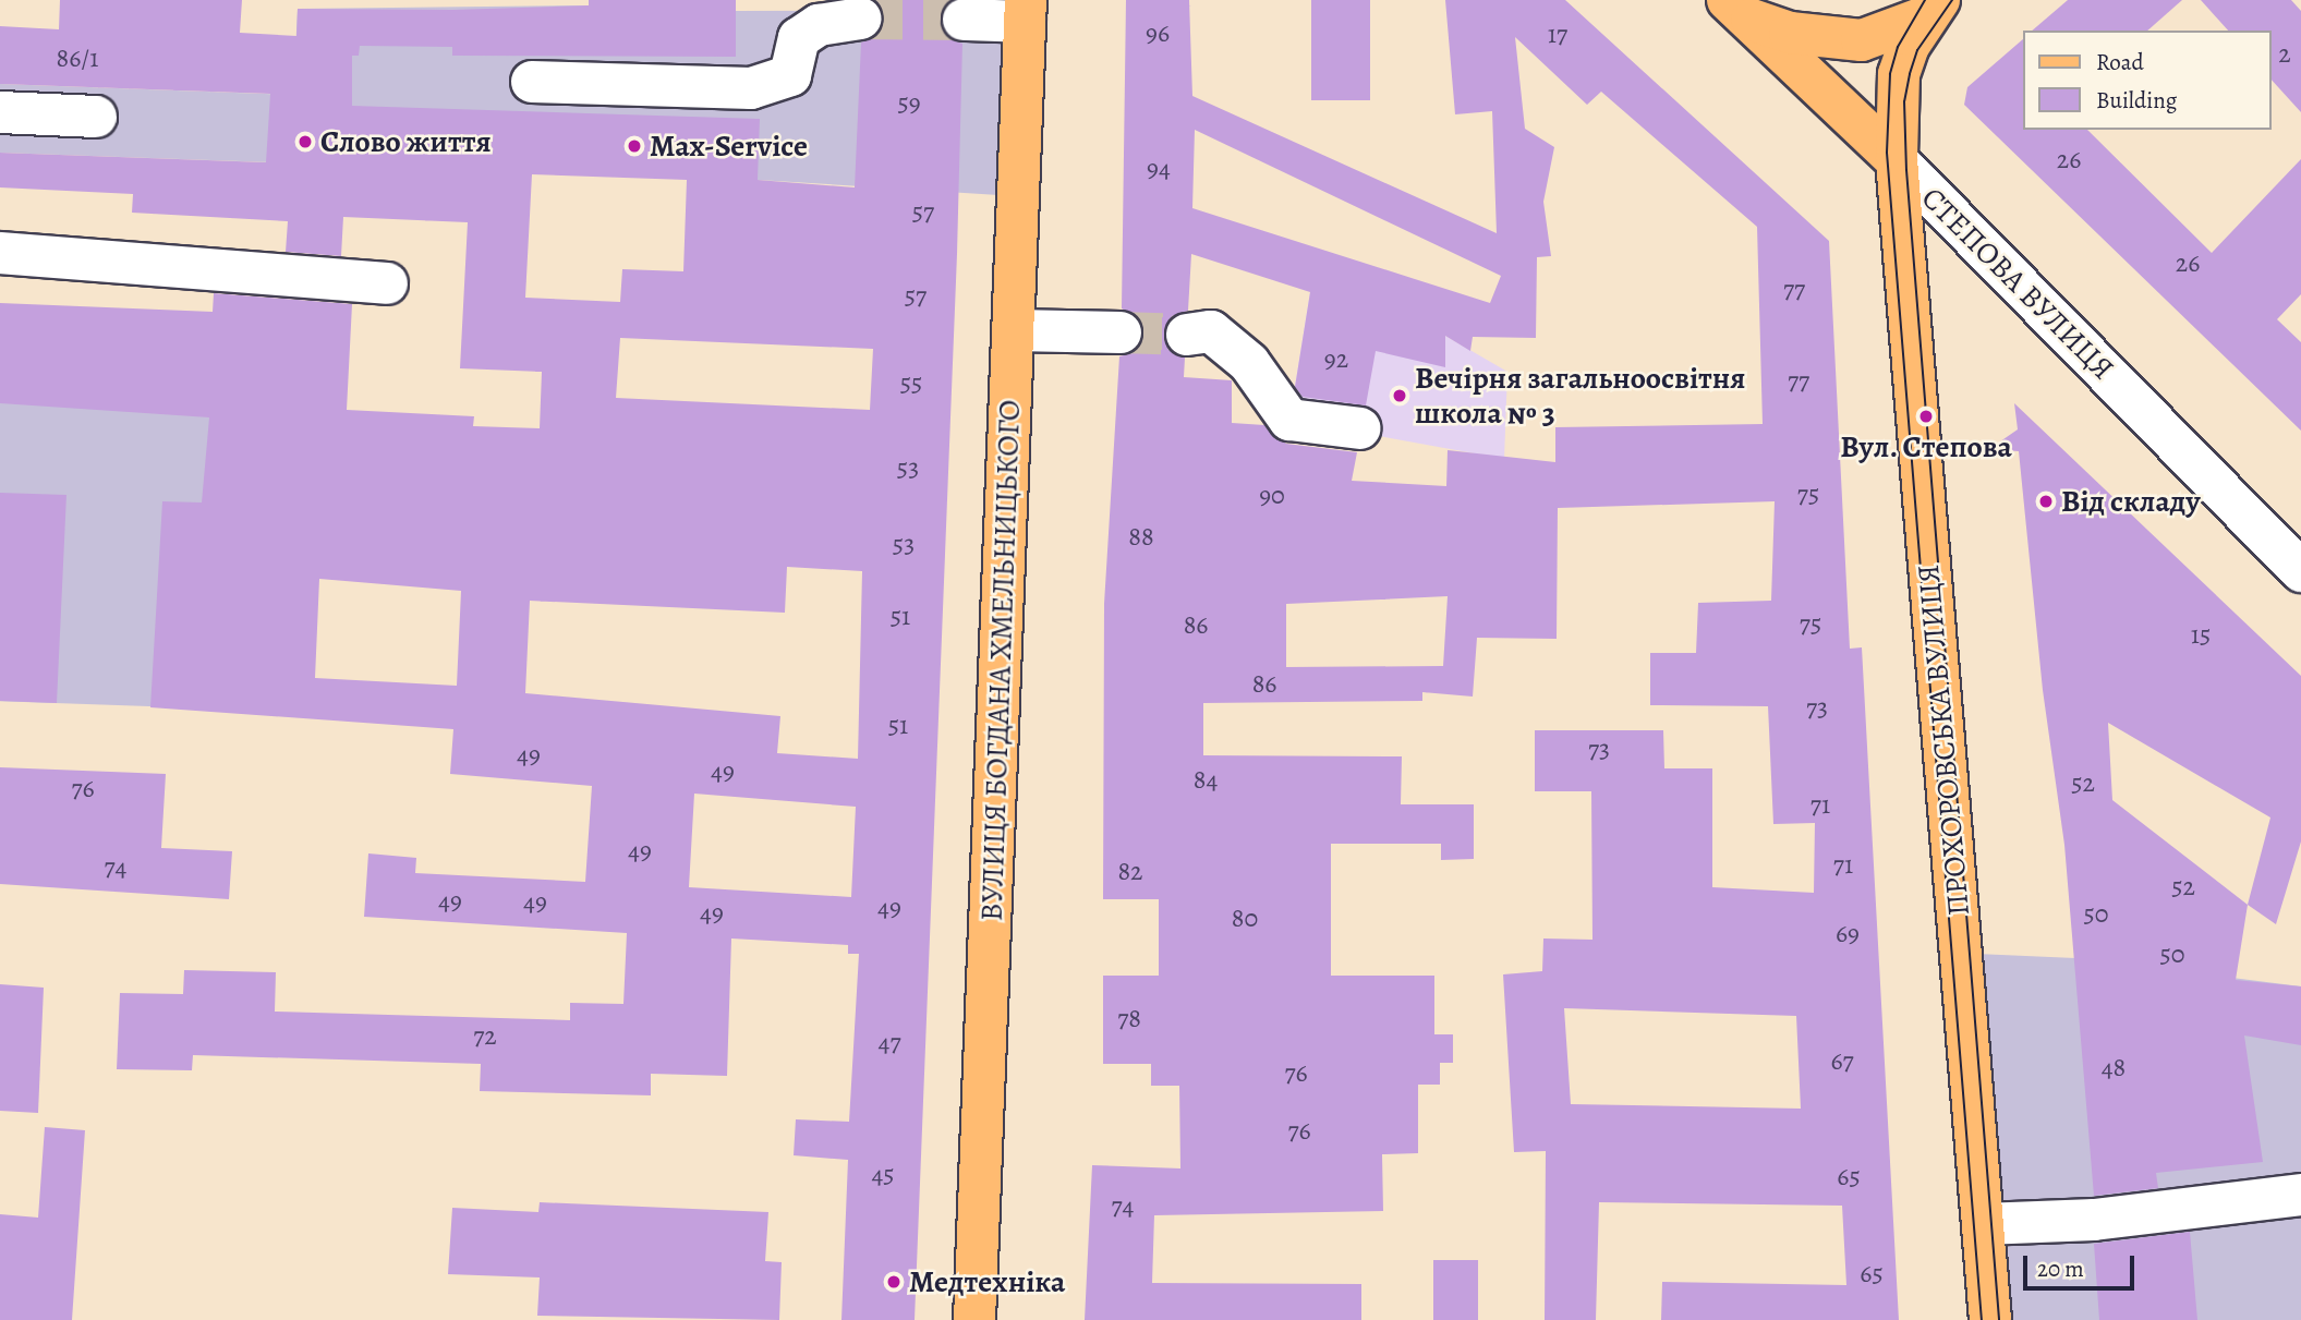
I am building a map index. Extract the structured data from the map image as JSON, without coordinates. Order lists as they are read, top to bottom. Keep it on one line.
{"streets":{"main road":["СТЕПОВА ВУЛИЦЯ","ВУЛИЦЯ БОГДАНА ХМЕЛЬНИЦЬКОГО","ПРОХОРОВСЬКА ВУЛИЦЯ"]},"crossings":[["СТЕПОВА ВУЛИЦЯ","ПРОХОРОВСЬКА ВУЛИЦЯ"]],"places":["Слово життя","Max-Service","Вечірня загальноосвітня школа № 3","Вул. Степова","Від складу","Медтехніка"],"house_numbers":["96","17","2","86/1","59","26","94","57","26","77","57","92","77","55","53","75","90","88","53","51","75","86","15","86","73","51","73","49","49","84","52","76","71","49","71","74","82","52","49","49","49","49","50","80","69","50","78","72","47","67","48","76","76","45","65","74","65"],"legend":["Road","Building"],"scale_bar":"20 m"}
